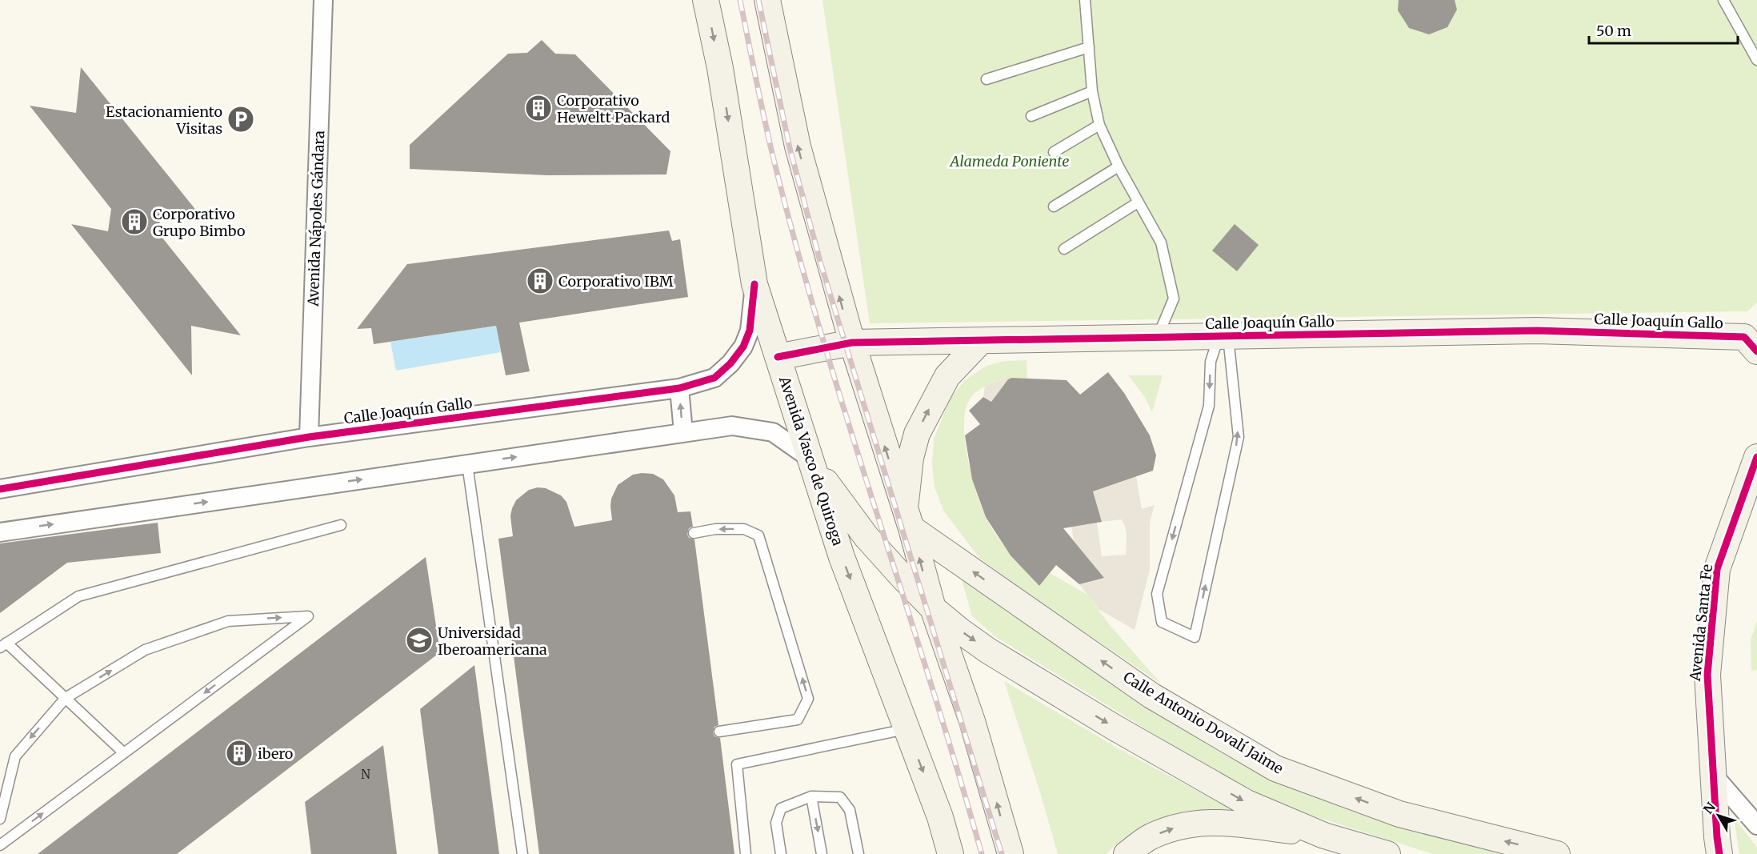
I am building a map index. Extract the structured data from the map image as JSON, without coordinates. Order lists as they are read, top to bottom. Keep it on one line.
{"streets":{"street":["Avenida Nápoles Gándara","Calle Joaquín Gallo","Avenida Vasco de Quiroga","Avenida Santa Fe","Calle Antonio Dovalí Jaime"]},"crossings":[["Avenida Nápoles Gándara","Calle Joaquín Gallo"],["Calle Joaquín Gallo","Avenida Vasco de Quiroga"]],"parks":["Alameda Poniente"],"places":{"building":["Corporativo Heweltt Packard","Corporativo Grupo Bimbo","Corporativo IBM","ibero"],"parking":["Estacionamiento Visitas"],"school or university":["Universidad Iberoamericana"]},"house_numbers":["N"],"scale_bar":"50 m","north":"top left"}
